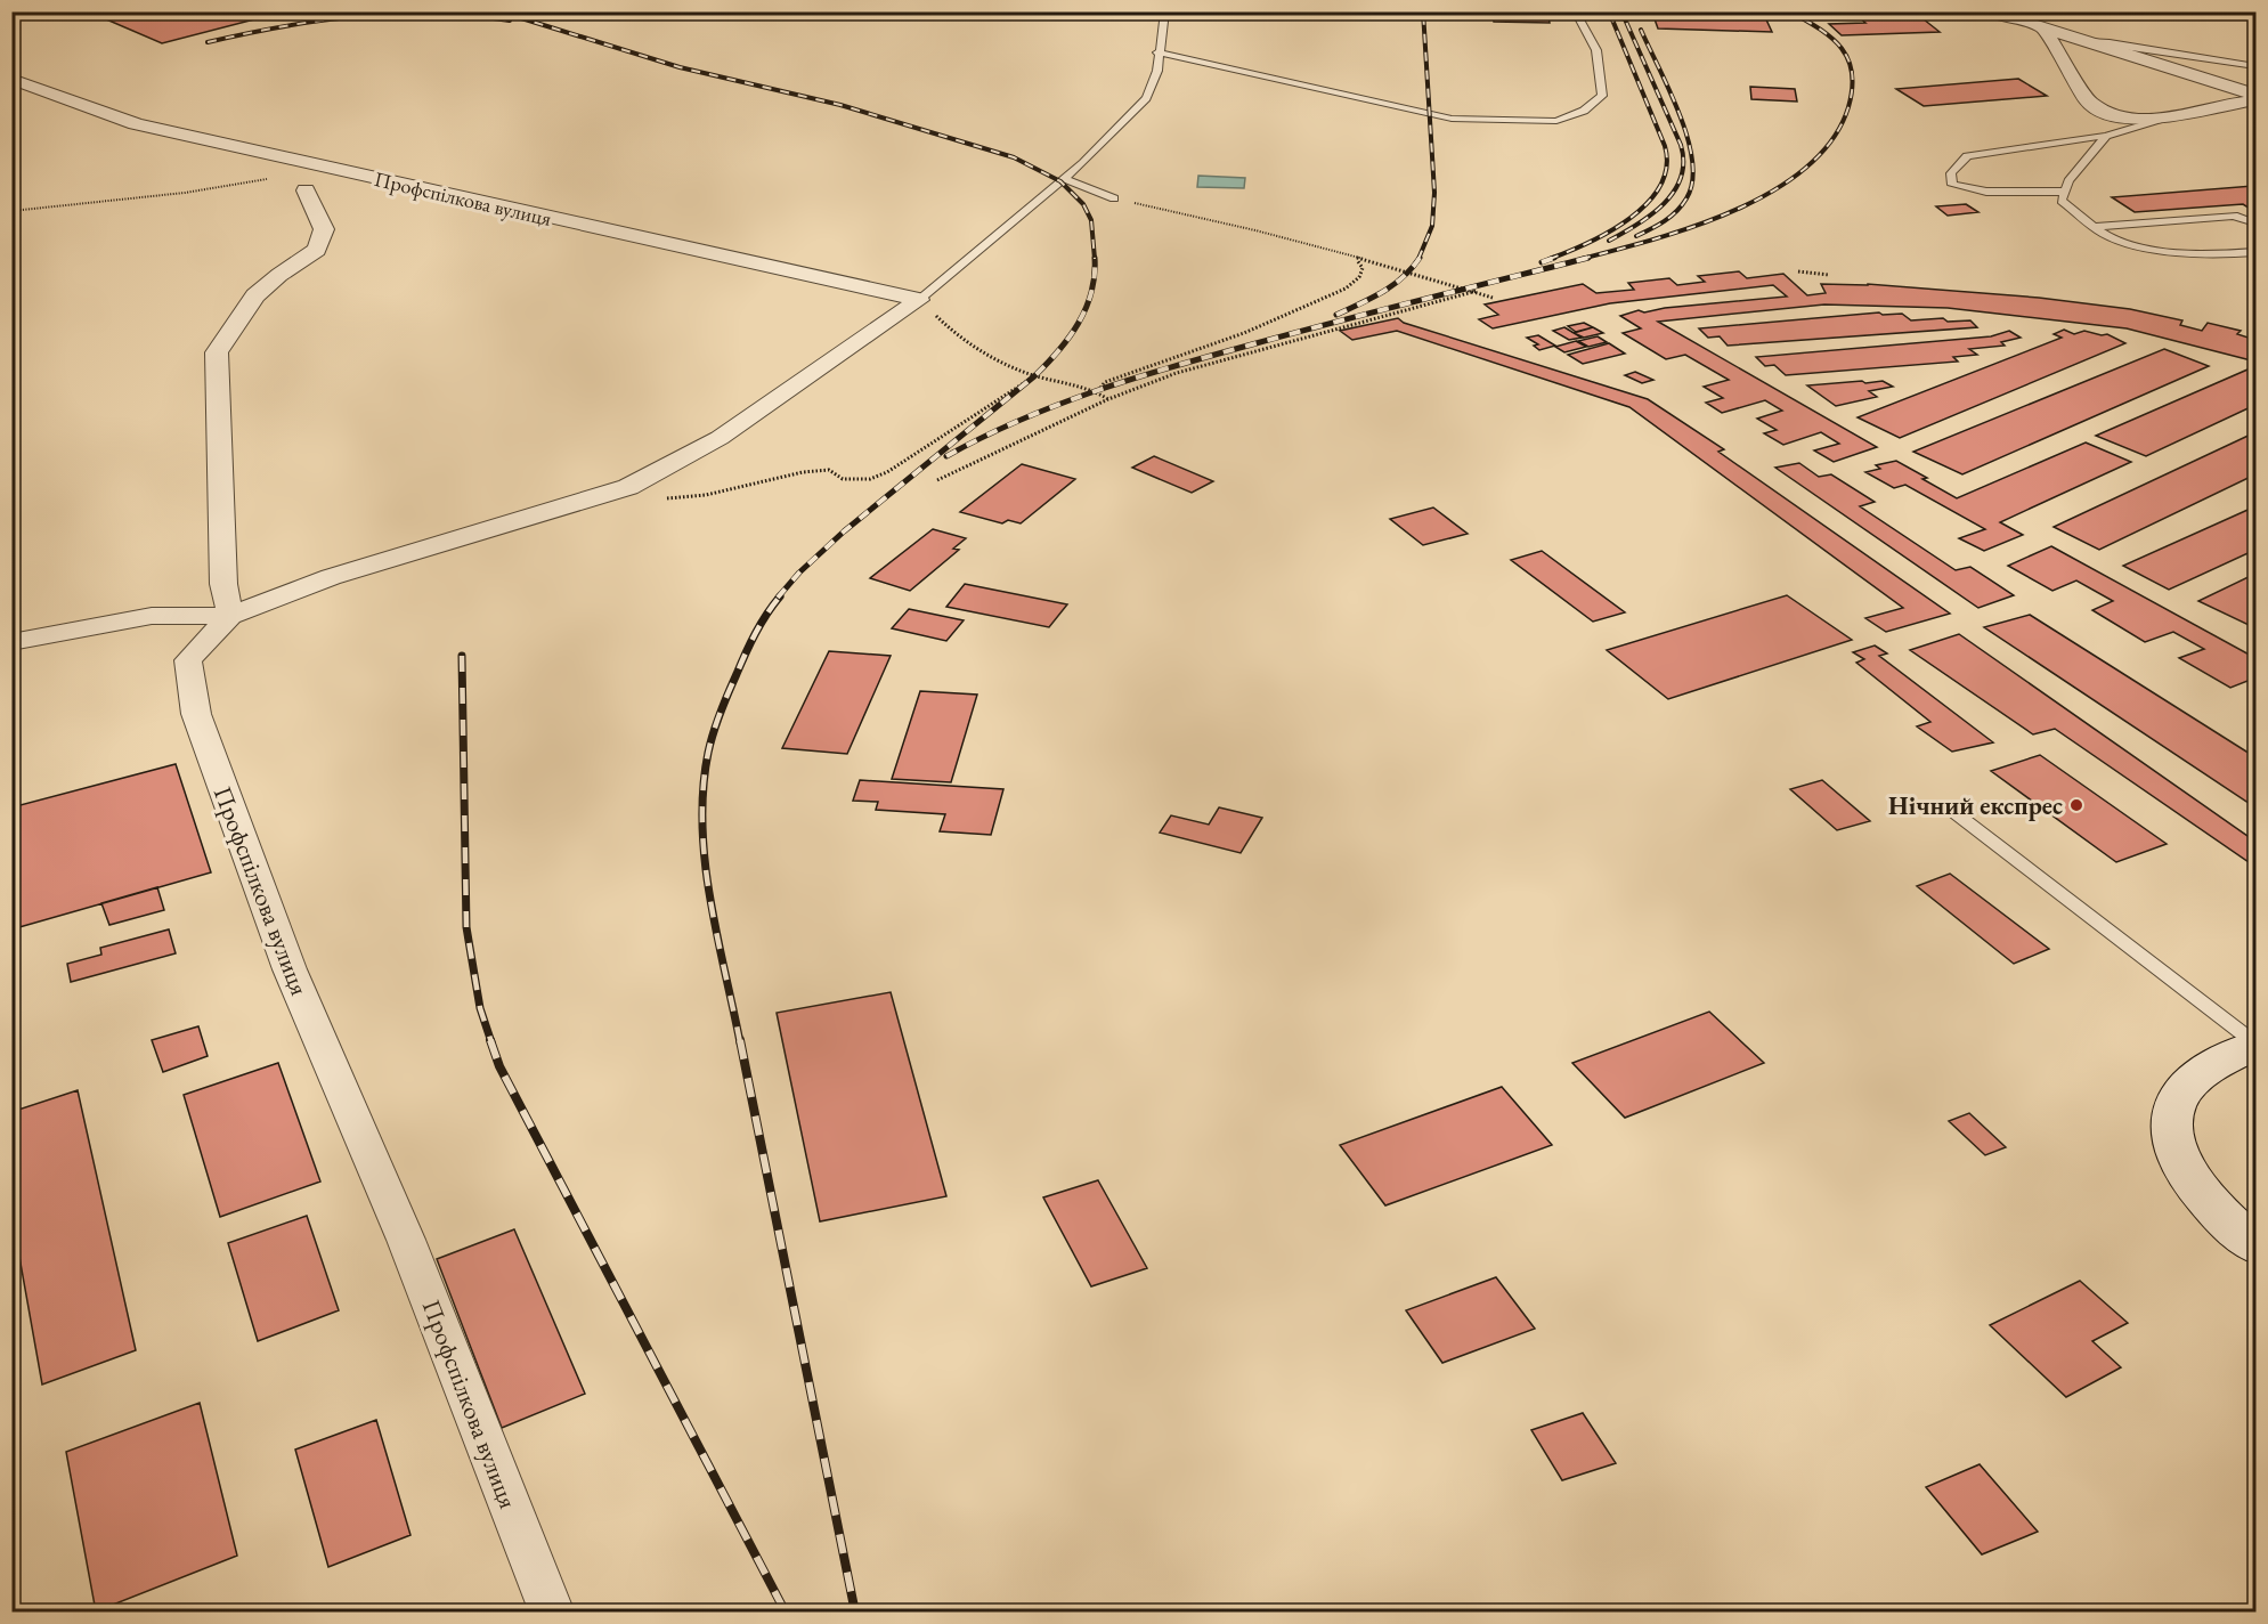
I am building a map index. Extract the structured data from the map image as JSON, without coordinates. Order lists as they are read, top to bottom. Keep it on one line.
{"streets":{"street":["Профспілкова вулиця"]},"places":["Нічний експрес"]}
